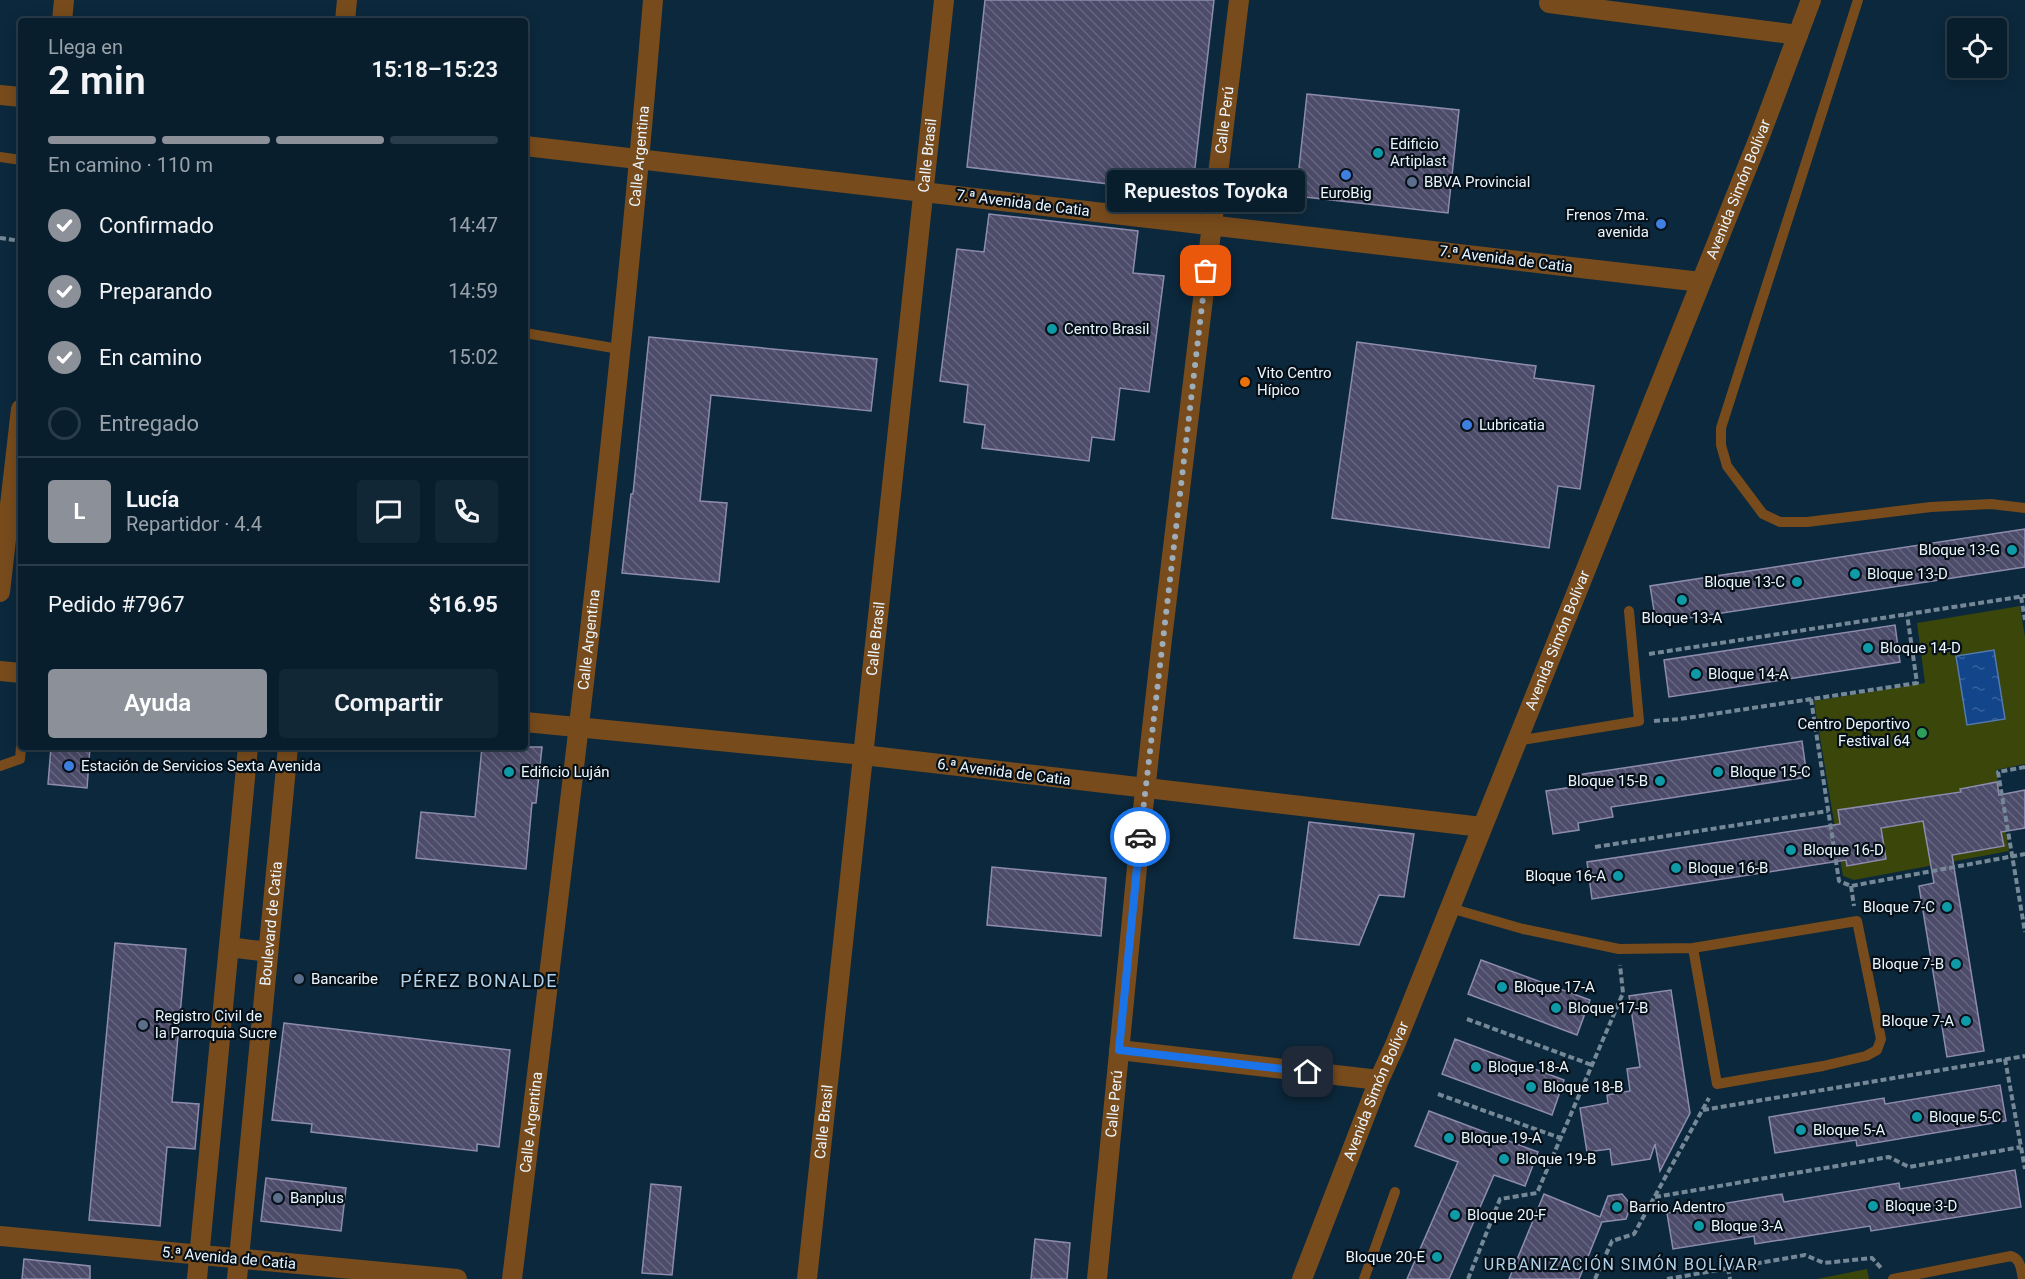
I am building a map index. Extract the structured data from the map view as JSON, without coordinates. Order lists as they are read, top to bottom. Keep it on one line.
{"streets":{"street":["Calle Perú","Calle Brasil","Calle Argentina","Avenida Simón Bolívar","7.ª Avenida de Catia","6.ª Avenida de Catia","Boulevard de Catia","5.ª Avenida de Catia"]},"crossings":[["Calle Perú","7.ª Avenida de Catia"],["Calle Perú","6.ª Avenida de Catia"],["Calle Brasil","7.ª Avenida de Catia"],["Calle Brasil","6.ª Avenida de Catia"],["Calle Argentina","7.ª Avenida de Catia"],["Calle Argentina","6.ª Avenida de Catia"],["Avenida Simón Bolívar","7.ª Avenida de Catia"],["Avenida Simón Bolívar","6.ª Avenida de Catia"],["Boulevard de Catia","5.ª Avenida de Catia"]],"districts":["PÉREZ BONALDE","URBANIZACIÓN SIMÓN BOLÍVAR"],"places":["Edificio Artiplast","EuroBig","BBVA Provincial","Frenos 7ma. avenida","Repuestos Toyoka","Centro Brasil","Vito Centro Hípico","Lubricatia","Bloque 13-G","Bloque 13-D","Bloque 13-C","Bloque 13-A","Bloque 14-D","Bloque 14-A","Centro Deportivo Festival 64","Estación de Servicios Sexta Avenida","Edificio Luján","Bloque 15-C","Bloque 15-B","Bloque 16-D","Bloque 16-B","Bloque 16-A","Bloque 7-C","Bloque 7-B","Bancaribe","Bloque 17-A","Bloque 17-B","Bloque 7-A","Registro Civil de la Parroquia Sucre","Bloque 18-A","Bloque 18-B","Bloque 5-C","Bloque 5-A","Bloque 19-A","Bloque 19-B","Banplus","Bloque 3-D","Barrio Adentro","Bloque 20-F","Bloque 3-A","Bloque 20-E"],"page":{"heading":["2 min","Llega en","15:18–15:23"],"panel":["Lucía","Repartidor · 4.4","Pedido #7967","$16.95"],"bar":"En camino · 110 m","bubble":"Repuestos Toyoka","list":[["Confirmado","14:47"],["Preparando","14:59"],["En camino","15:02"],"Entregado"],"round":"L","buttons":["Ayuda","Compartir"]}}
